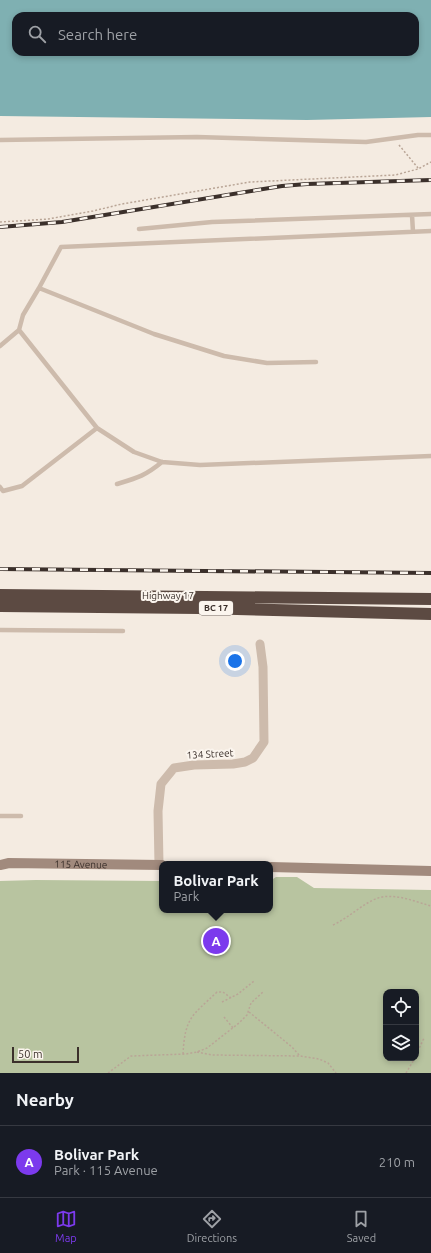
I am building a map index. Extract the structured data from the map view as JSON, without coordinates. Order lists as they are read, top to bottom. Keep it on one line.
{"streets":{"highway":["Highway 17","BC 17"],"street":["134 Street","115 Avenue"]},"scale_bar":"50 m","page":{"search":"Search here","popup":["Bolivar Park","Park"],"pins":"A","scale":"50 m","heading":"Nearby","list":[{"mark":"A","name":"Bolivar Park","note":"Park · 115 Avenue","value":"210 m"}],"nav":["Map","Directions","Saved"]}}
